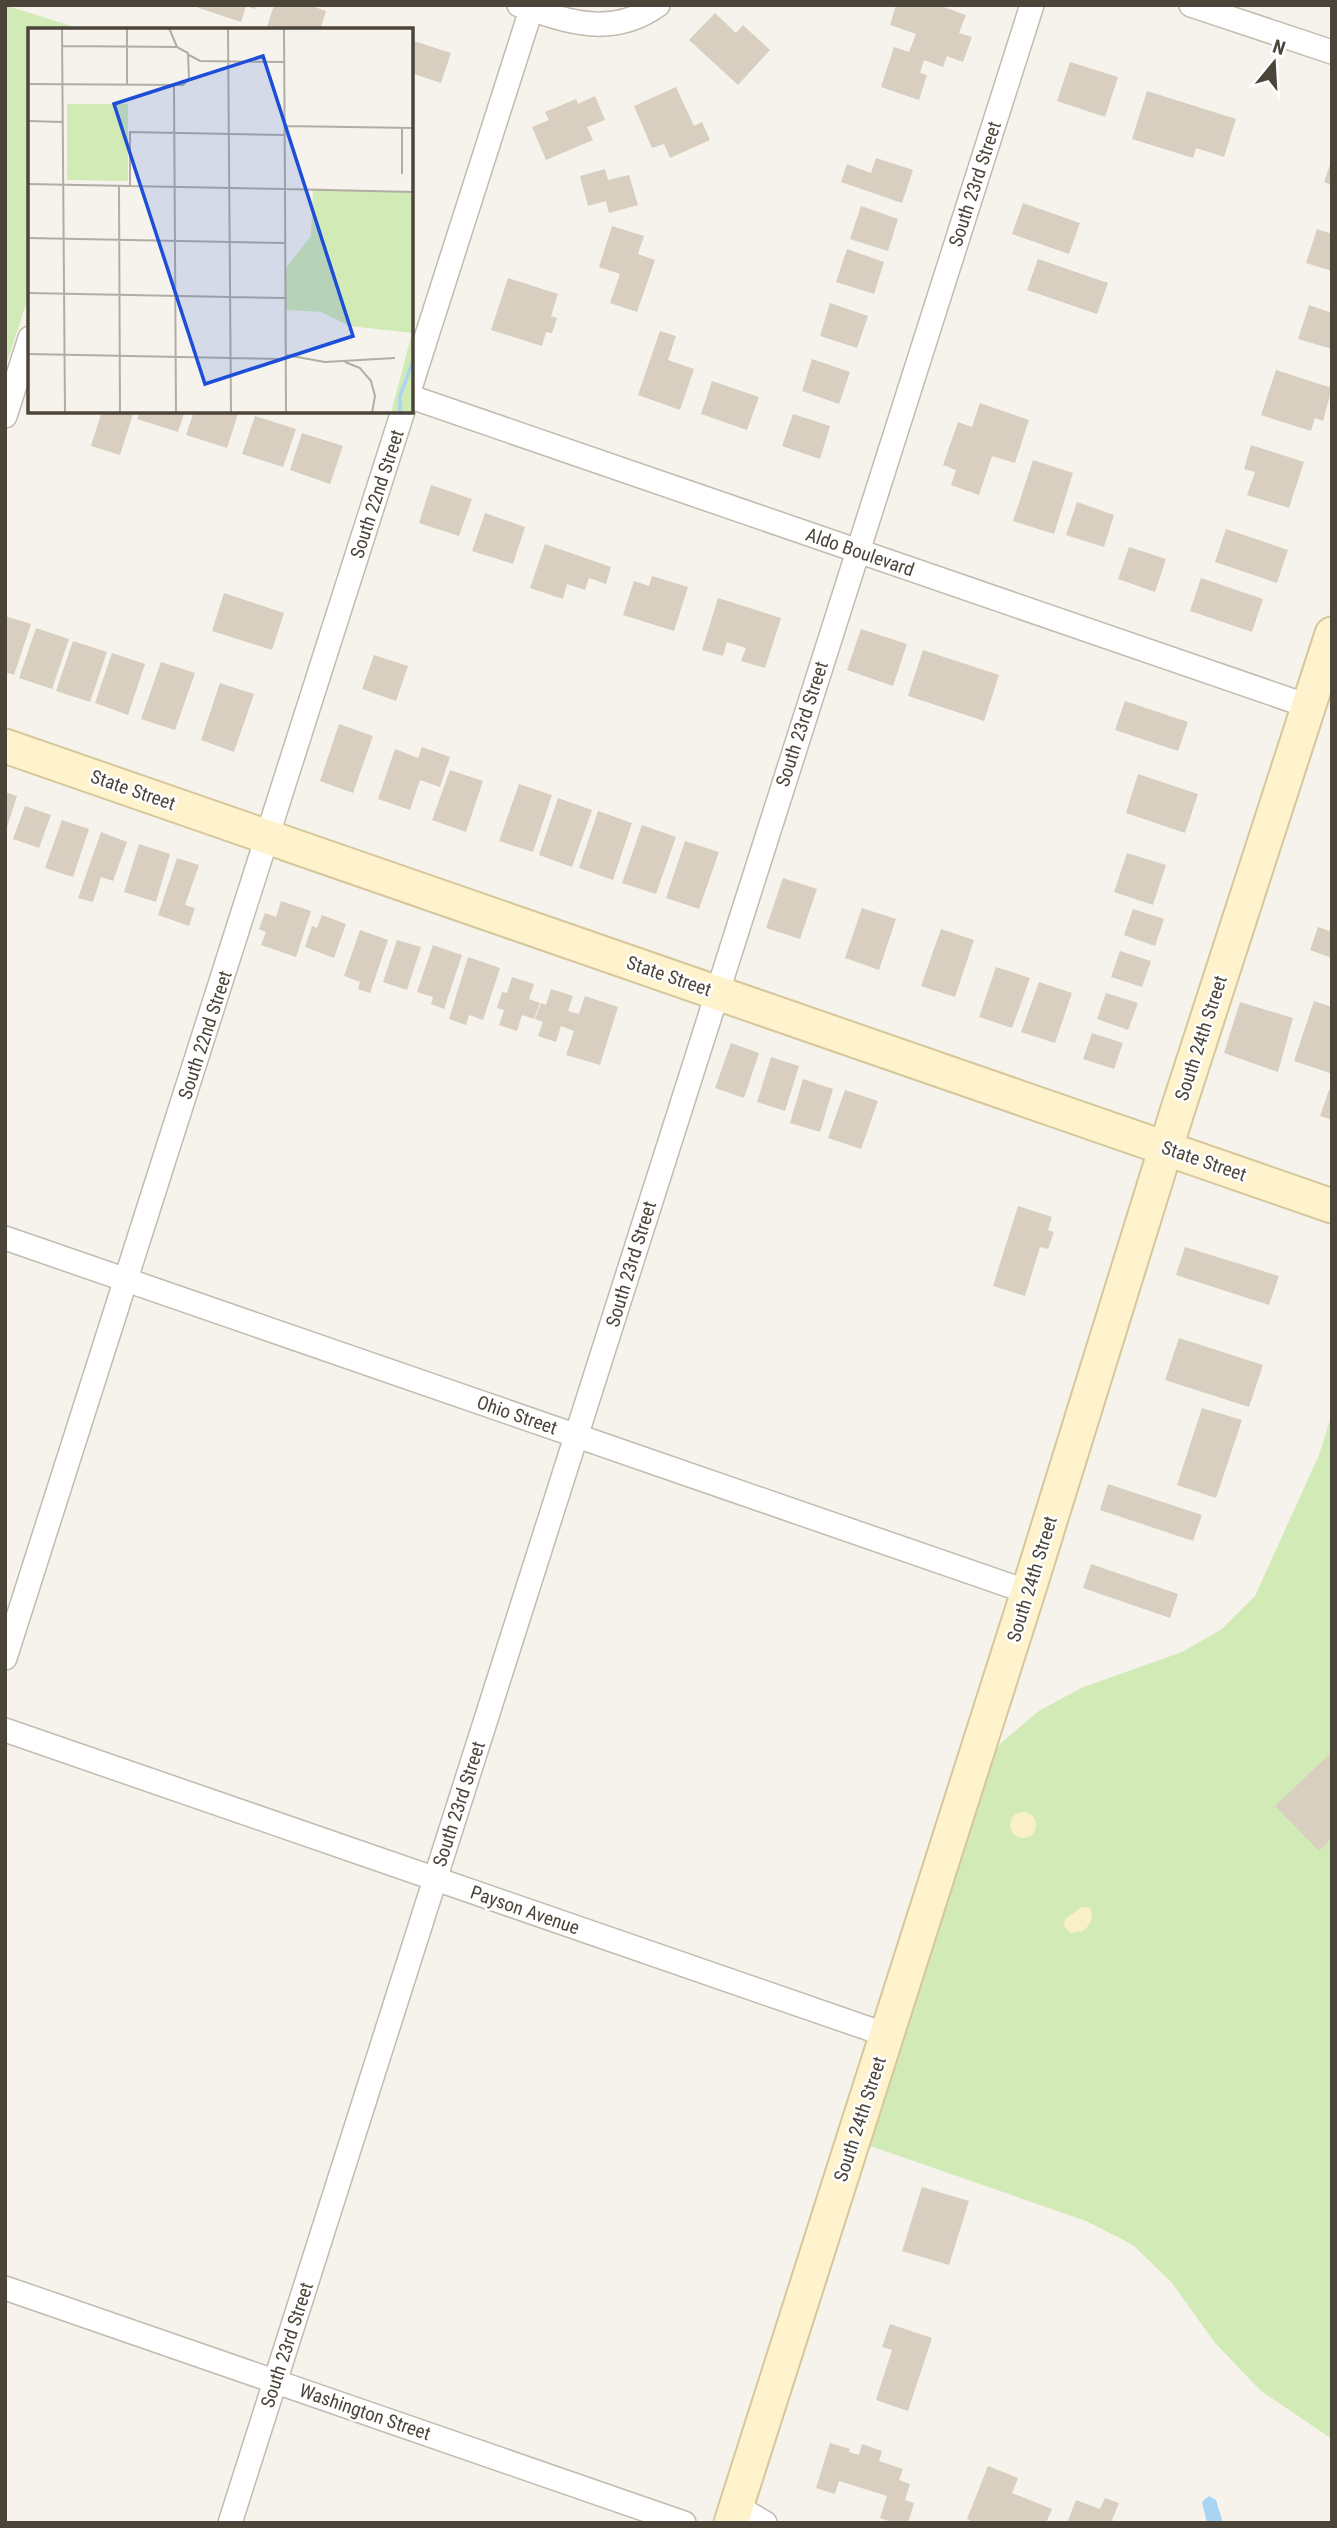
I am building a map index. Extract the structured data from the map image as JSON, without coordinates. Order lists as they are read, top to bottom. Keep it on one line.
{"streets":{"street":["South 23rd Street","South 22nd Street","Aldo Boulevard","State Street","South 24th Street","Ohio Street","Payson Avenue","Washington Street"]},"crossings":[["South 23rd Street","Aldo Boulevard"],["South 23rd Street","State Street"],["South 23rd Street","Ohio Street"],["South 23rd Street","Payson Avenue"],["South 23rd Street","Washington Street"],["South 22nd Street","State Street"],["South 22nd Street","Ohio Street"],["Aldo Boulevard","South 24th Street"],["State Street","South 24th Street"],["South 24th Street","Ohio Street"],["South 24th Street","Payson Avenue"]],"north":"top"}
